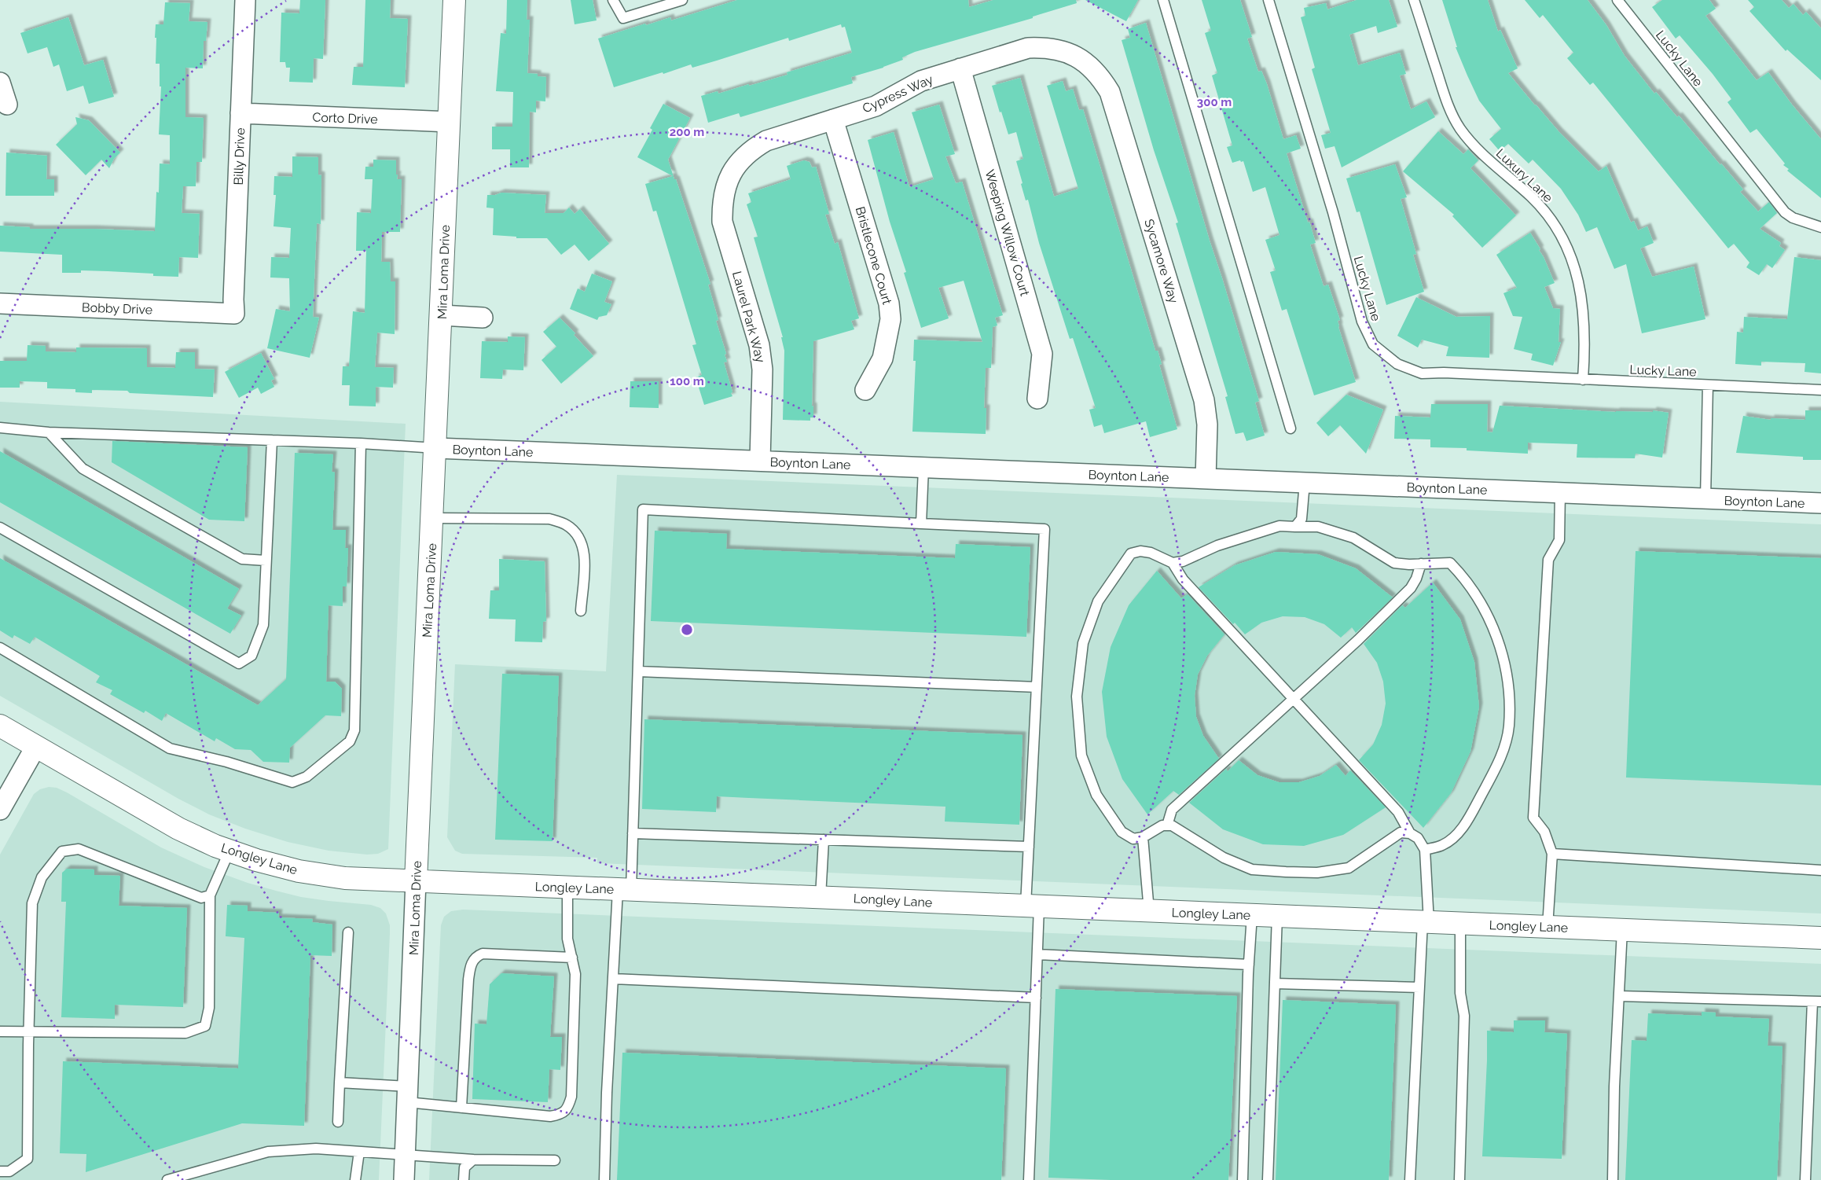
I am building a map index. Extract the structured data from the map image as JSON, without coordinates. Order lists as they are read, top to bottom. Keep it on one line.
{"streets":{"main road":["Mira Loma Drive","Longley Lane"],"street":["Cypress Way","Corto Drive","Billy Drive","Weeping Willow Court","Bristlecone Court","Sycamore Way","Bobby Drive","Laurel Park Way","Boynton Lane"],"lane":["Lucky Lane","Luxury Lane"]},"crossings":[["Lucky Lane","Luxury Lane"],["Lucky Lane","Boynton Lane"],["Cypress Way","Weeping Willow Court"],["Cypress Way","Bristlecone Court"],["Cypress Way","Sycamore Way"],["Cypress Way","Laurel Park Way"],["Corto Drive","Billy Drive"],["Corto Drive","Mira Loma Drive"],["Billy Drive","Bobby Drive"],["Sycamore Way","Boynton Lane"],["Mira Loma Drive","Boynton Lane"],["Mira Loma Drive","Longley Lane"],["Laurel Park Way","Boynton Lane"]],"rings":["300 m","200 m","100 m"]}
